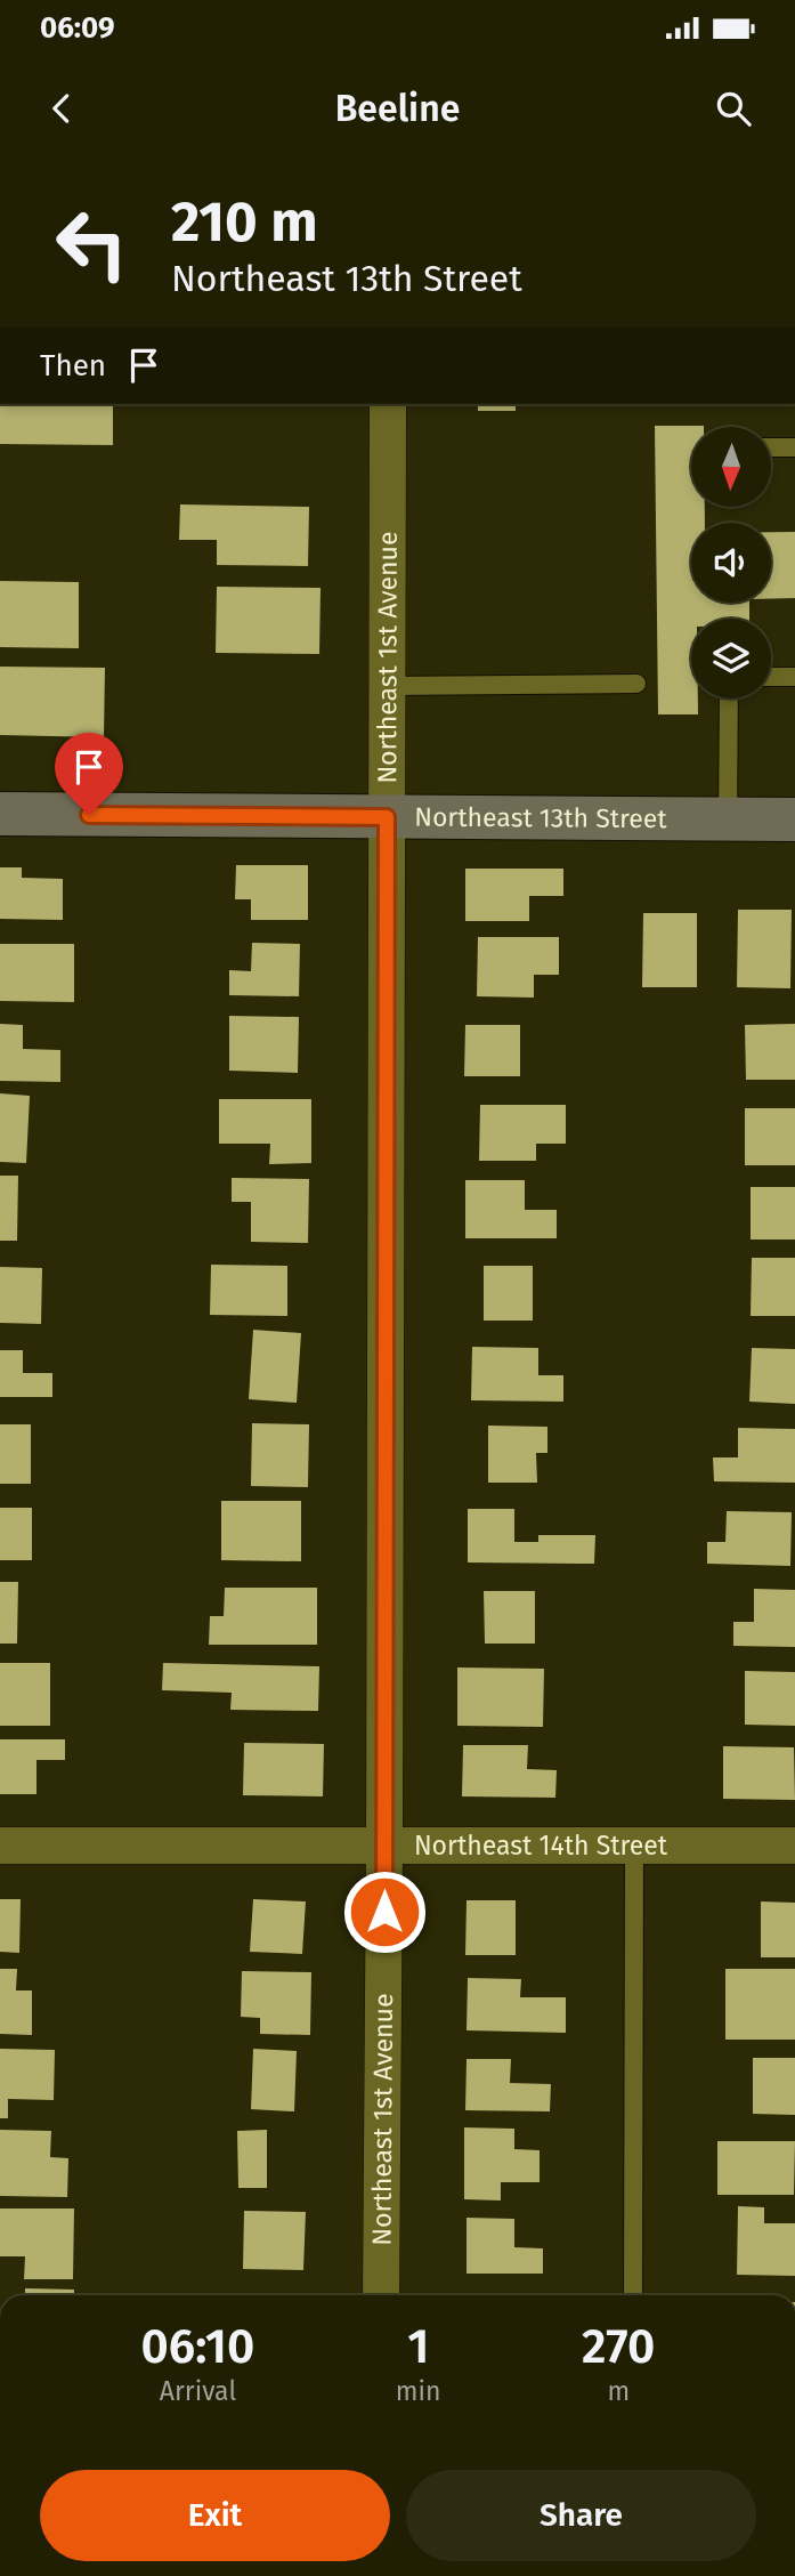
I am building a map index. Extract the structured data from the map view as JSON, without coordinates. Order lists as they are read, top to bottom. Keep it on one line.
{"streets":{"street":["Northeast 1st Avenue","Northeast 13th Street","Northeast 14th Street"]},"crossings":[["Northeast 1st Avenue","Northeast 13th Street"],["Northeast 1st Avenue","Northeast 14th Street"]],"north":"bottom","page":{"status":"06:09","header":"Beeline","turn":["210 m","Northeast 13th Street"],"then":"Then","eta":["06:10","Arrival","1","min","270","m"],"buttons":["Exit","Share"]}}
